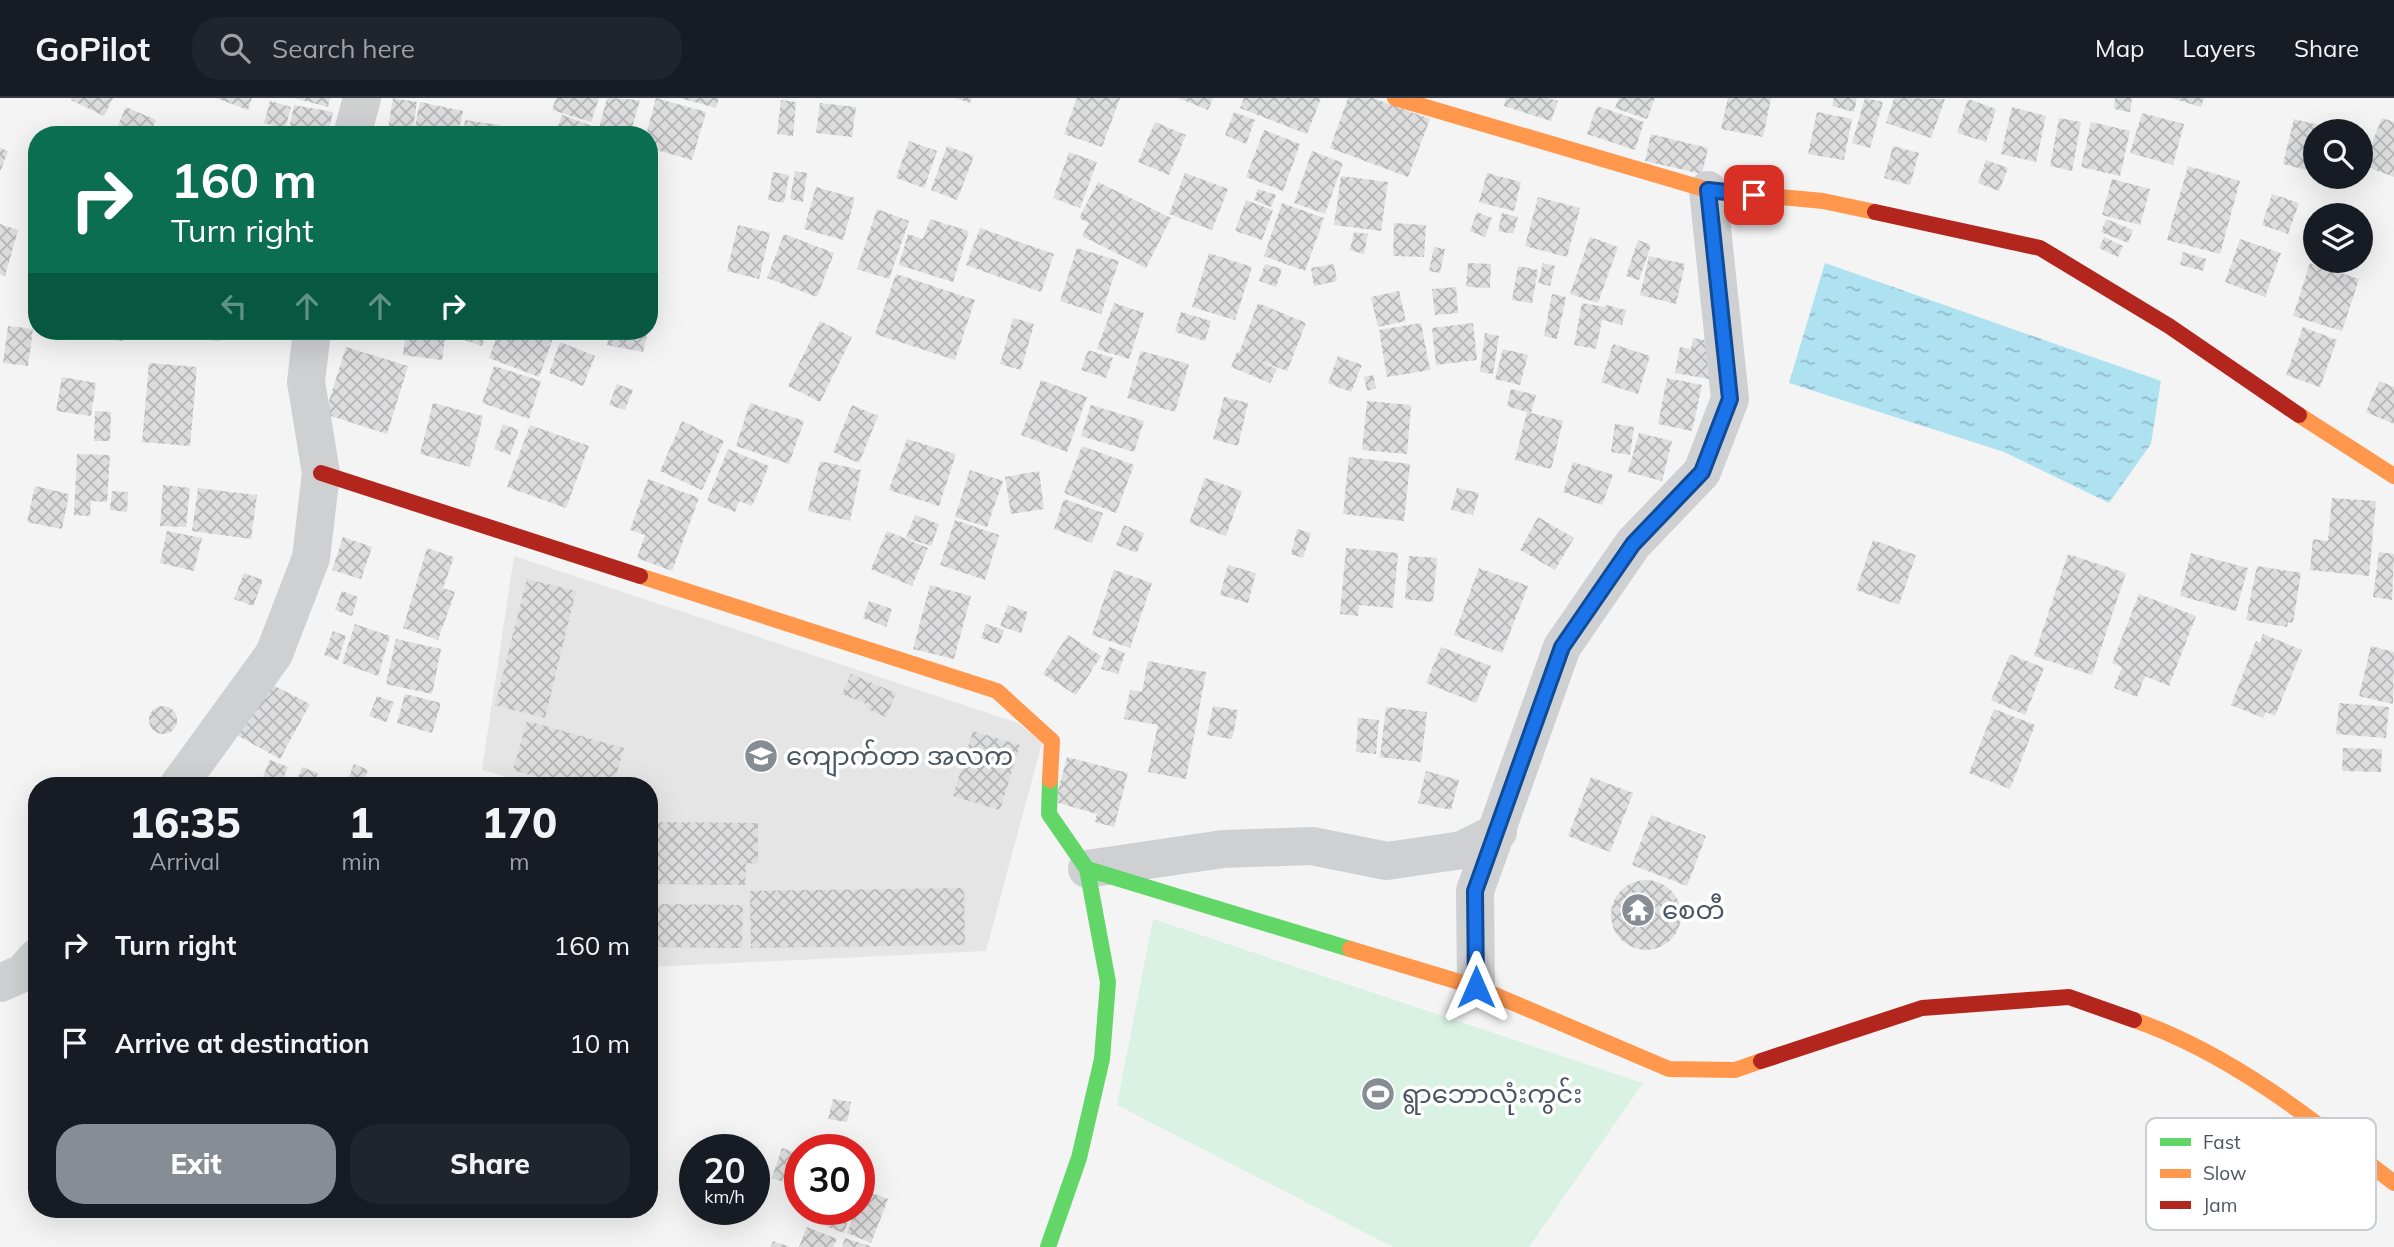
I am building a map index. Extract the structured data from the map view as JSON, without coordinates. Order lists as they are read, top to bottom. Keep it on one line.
{"places":{"school or university":["ကျောက်တာ အလက"],"temple":["စေတီ"],"sports":["ရွာဘောလုံးကွင်း"]},"legend":["Fast","Slow","Jam"],"page":{"header":"GoPilot","search":"Search here","nav":["Map","Layers","Share"],"turn":["160 m","Turn right"],"eta":["16:35","Arrival","1","min","170","m"],"list":[{"name":"Turn right","value":"160 m"},{"name":"Arrive at destination","value":"10 m"}],"buttons":["Exit","Share"],"speed":"20 km/h","limit":"30"}}
